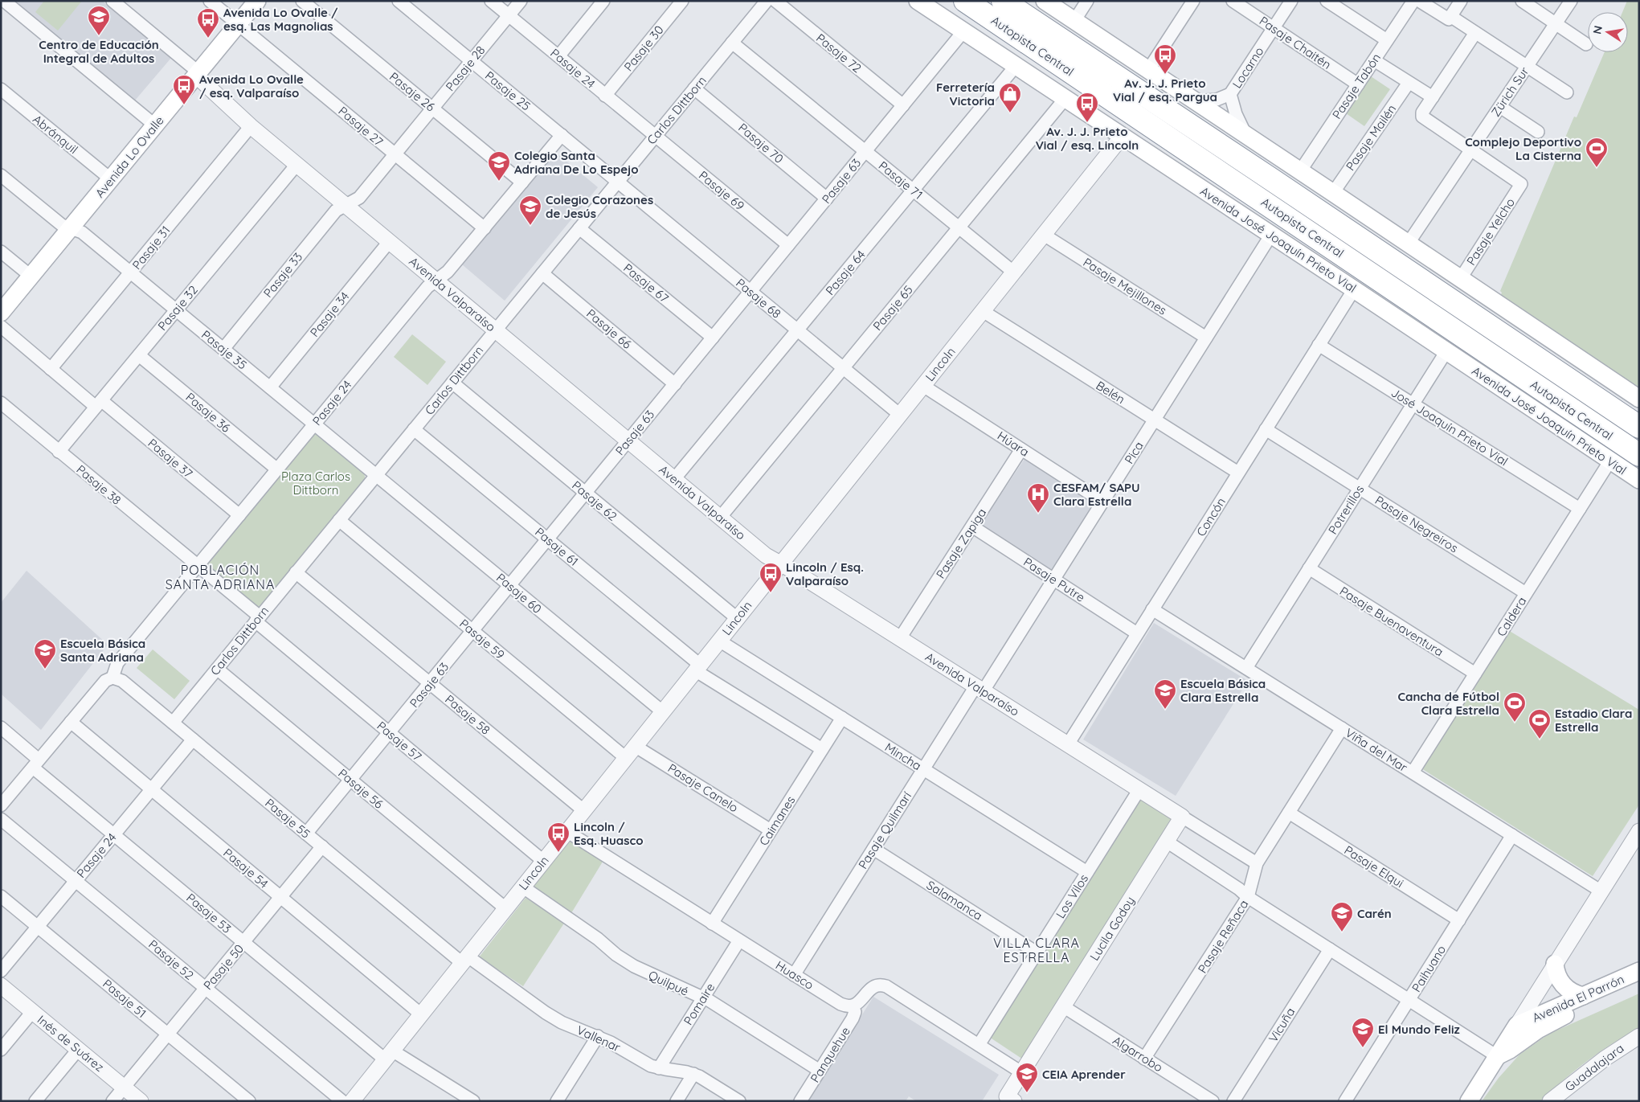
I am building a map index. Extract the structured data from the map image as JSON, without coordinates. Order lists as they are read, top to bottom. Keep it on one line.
{"streets":{"highway":["Autopista Central"],"main road":["Avenida Lo Ovalle","Avenida José Joaquín Prieto Vial","Avenida El Parrón"],"street":["Pasaje Chaitén","Pasaje 30","Pasaje 72","Locarno","Pasaje 28","Pasaje 24","Pasaje Tabón","Pasaje 25","Pasaje 26","Zürich Sur","Carlos Dittborn","Pasaje 27","Abránquil","Pasaje Mailén","Pasaje 70","Pasaje 71","Pasaje 63","Pasaje 69","Pasaje Yelcho","Pasaje 31","Pasaje 64","Pasaje 33","Pasaje 67","Pasaje Mejillones","Avenida Valparaíso","Pasaje 68","Pasaje 32","Pasaje 65","Pasaje 34","Pasaje 66","Pasaje 35","Lincoln","Belén","Pasaje 36","José Joaquín Prieto Vial","Húara","Pica","Pasaje 37","Pasaje 38","Pasaje 62","Potrerillos","Concón","Pasaje Negreiros","Pasaje Zapiga","Pasaje 61","Pasaje Putre","Pasaje 60","Caldera","Pasaje Buenaventura","Pasaje 59","Pasaje 58","Pasaje 57","Viña del Mar","Mincha","Pasaje Canelo","Pasaje 56","Pasaje 55","Caimanes","Pasaje Quilmarí","Pasaje Elqui","Pasaje 54","Los Vilos","Salamanca","Pasaje 53","Lucila Godoy","Pasaje Reñaca","Pasaje 52","Pasaje 50","Paihuano","Huasco","Quilpué","Pasaje 51","Pomaire","Vicuña","Vallenar","Inés de Suárez","Algarrobo","Panquehue","Guadalajara"]},"crossings":[["Pasaje Chaitén","Locarno"],["Pasaje Chaitén","Pasaje Tabón"],["Pasaje 30","Pasaje 24"],["Pasaje 72","Pasaje 63"],["Pasaje 28","Pasaje 24"],["Pasaje 28","Pasaje 25"],["Pasaje 28","Pasaje 26"],["Pasaje 28","Pasaje 27"],["Pasaje 28","Pasaje 33"],["Pasaje 28","Avenida Valparaíso"],["Pasaje 24","Pasaje 25"],["Pasaje 24","Pasaje 26"],["Pasaje 24","Carlos Dittborn"],["Pasaje 24","Pasaje 27"],["Pasaje 24","Pasaje 69"],["Pasaje 24","Avenida Valparaíso"],["Pasaje 24","Pasaje 35"],["Pasaje 24","Pasaje 36"],["Pasaje 24","Pasaje 37"],["Pasaje 24","Pasaje 38"],["Pasaje 24","Pasaje 57"],["Pasaje 24","Pasaje 55"],["Pasaje 24","Pasaje 54"],["Pasaje 24","Pasaje 53"],["Pasaje 24","Pasaje 52"],["Pasaje 24","Pasaje 51"],["Pasaje 25","Carlos Dittborn"],["Pasaje 25","Pasaje 68"],["Zürich Sur","Pasaje Yelcho"],["Carlos Dittborn","Pasaje 70"],["Carlos Dittborn","Pasaje 71"],["Carlos Dittborn","Pasaje 69"],["Carlos Dittborn","Pasaje 67"],["Carlos Dittborn","Avenida Valparaíso"],["Carlos Dittborn","Pasaje 68"],["Carlos Dittborn","Pasaje 66"],["Carlos Dittborn","Pasaje 35"],["Carlos Dittborn","Pasaje 62"],["Carlos Dittborn","Pasaje 61"],["Carlos Dittborn","Pasaje 60"],["Carlos Dittborn","Pasaje 59"],["Carlos Dittborn","Pasaje 58"],["Carlos Dittborn","Pasaje 57"],["Carlos Dittborn","Pasaje 56"],["Carlos Dittborn","Pasaje 55"],["Pasaje 27","Avenida Lo Ovalle"],["Abránquil","Avenida Lo Ovalle"],["Pasaje 70","Pasaje 63"],["Avenida Lo Ovalle","Avenida Valparaíso"],["Avenida Lo Ovalle","Pasaje 35"],["Pasaje 71","Pasaje 63"],["Pasaje 71","Pasaje 64"],["Pasaje 71","Pasaje 65"],["Pasaje 71","Lincoln"],["Pasaje 63","Pasaje 69"],["Pasaje 63","Avenida José Joaquín Prieto Vial"],["Pasaje 63","Pasaje 67"],["Pasaje 63","Avenida Valparaíso"],["Pasaje 63","Pasaje 68"],["Pasaje 63","Pasaje 66"],["Pasaje 63","Pasaje 62"],["Pasaje 63","Pasaje 61"],["Pasaje 63","Pasaje 60"],["Pasaje 63","Pasaje 59"],["Pasaje 63","Pasaje 58"],["Pasaje 63","Pasaje 57"],["Pasaje 63","Pasaje 56"],["Pasaje 63","Pasaje 55"],["Avenida José Joaquín Prieto Vial","Pasaje 64"],["Avenida José Joaquín Prieto Vial","Pasaje 65"],["Avenida José Joaquín Prieto Vial","Lincoln"],["Avenida José Joaquín Prieto Vial","Pica"],["Avenida José Joaquín Prieto Vial","Potrerillos"],["Avenida José Joaquín Prieto Vial","Concón"],["Avenida José Joaquín Prieto Vial","Caldera"],["Pasaje 31","Avenida Valparaíso"],["Pasaje 31","Pasaje 35"],["Pasaje 31","Pasaje 37"],["Pasaje 64","Avenida Valparaíso"],["Pasaje 64","Pasaje 68"],["Pasaje 33","Avenida Valparaíso"],["Pasaje 33","Pasaje 35"],["Pasaje Mejillones","Lincoln"],["Pasaje Mejillones","Pica"],["Avenida Valparaíso","Pasaje 32"],["Avenida Valparaíso","Pasaje 65"],["Avenida Valparaíso","Pasaje 34"],["Avenida Valparaíso","Lincoln"],["Avenida Valparaíso","Pica"],["Avenida Valparaíso","Concón"],["Avenida Valparaíso","Pasaje Zapiga"],["Avenida Valparaíso","Pasaje Quilmarí"],["Avenida Valparaíso","Los Vilos"],["Avenida Valparaíso","Lucila Godoy"],["Avenida Valparaíso","Pasaje Reñaca"],["Pasaje 68","Pasaje 65"],["Pasaje 68","Lincoln"],["Pasaje 32","Pasaje 35"],["Pasaje 32","Pasaje 36"],["Pasaje 32","Pasaje 37"],["Pasaje 32","Pasaje 38"],["Pasaje 34","Pasaje 35"],["Pasaje 35","Pasaje 60"],["Lincoln","Belén"],["Lincoln","Húara"],["Lincoln","Pasaje 62"],["Lincoln","Pasaje 61"],["Lincoln","Pasaje 60"],["Lincoln","Pasaje 59"],["Lincoln","Pasaje 58"],["Lincoln","Pasaje 57"],["Lincoln","Mincha"],["Lincoln","Pasaje Canelo"],["Lincoln","Pasaje 56"],["Lincoln","Pasaje 55"],["Lincoln","Pasaje 54"],["Lincoln","Pasaje 53"],["Lincoln","Huasco"],["Lincoln","Quilpué"],["Lincoln","Vallenar"],["Belén","Pica"],["Belén","Concón"],["José Joaquín Prieto Vial","Potrerillos"],["José Joaquín Prieto Vial","Concón"],["José Joaquín Prieto Vial","Caldera"],["Húara","Pica"],["Húara","Pasaje Zapiga"],["Pica","Pasaje Putre"],["Pica","Pasaje Quilmarí"],["Pasaje 38","Pasaje 57"],["Potrerillos","Pasaje Negreiros"],["Potrerillos","Pasaje Buenaventura"],["Potrerillos","Viña del Mar"],["Concón","Pasaje Negreiros"],["Concón","Pasaje Putre"],["Concón","Viña del Mar"],["Pasaje Negreiros","Caldera"],["Pasaje Zapiga","Pasaje Putre"],["Pasaje 61","Caimanes"],["Caldera","Pasaje Buenaventura"],["Caldera","Viña del Mar"],["Viña del Mar","Pasaje Reñaca"],["Viña del Mar","Paihuano"],["Mincha","Caimanes"],["Mincha","Pasaje Quilmarí"],["Mincha","Los Vilos"],["Pasaje Canelo","Caimanes"],["Pasaje 55","Pasaje 50"],["Pasaje 55","Vallenar"],["Caimanes","Huasco"],["Pasaje Quilmarí","Salamanca"],["Pasaje Quilmarí","Huasco"],["Pasaje Elqui","Pasaje Reñaca"],["Pasaje Elqui","Paihuano"],["Pasaje 54","Pasaje 50"],["Los Vilos","Salamanca"],["Pasaje 53","Pasaje 50"],["Lucila Godoy","Algarrobo"],["Pasaje Reñaca","Algarrobo"],["Pasaje 52","Pasaje 50"],["Pasaje 50","Pasaje 51"],["Pasaje 50","Inés de Suárez"],["Huasco","Pomaire"],["Huasco","Panquehue"],["Quilpué","Pomaire"],["Quilpué","Panquehue"],["Pomaire","Vallenar"]],"districts":["POBLACIÓN SANTA ADRIANA","VILLA CLARA ESTRELLA"],"parks":["Plaza Carlos Dittborn"],"places":{"school or university":["Centro de Educación Integral de Adultos","Colegio Santa Adriana De Lo Espejo","Colegio Corazones de Jesús","Escuela Básica Santa Adriana","Escuela Básica Clara Estrella","Carén","El Mundo Feliz","CEIA Aprender"],"bus stop":["Avenida Lo Ovalle / esq. Las Magnolias","Av. J. J. Prieto Vial / esq. Pargua","Avenida Lo Ovalle / esq. Valparaíso","Av. J. J. Prieto Vial / esq. Lincoln","Lincoln / Esq. Valparaíso","Lincoln / Esq. Huasco"],"shop":["Ferretería Victoria"],"sports":["Complejo Deportivo La Cisterna","Cancha de Fútbol Clara Estrella","Estadio Clara Estrella"],"hospital":["CESFAM/ SAPU Clara Estrella"]},"north":"left"}
